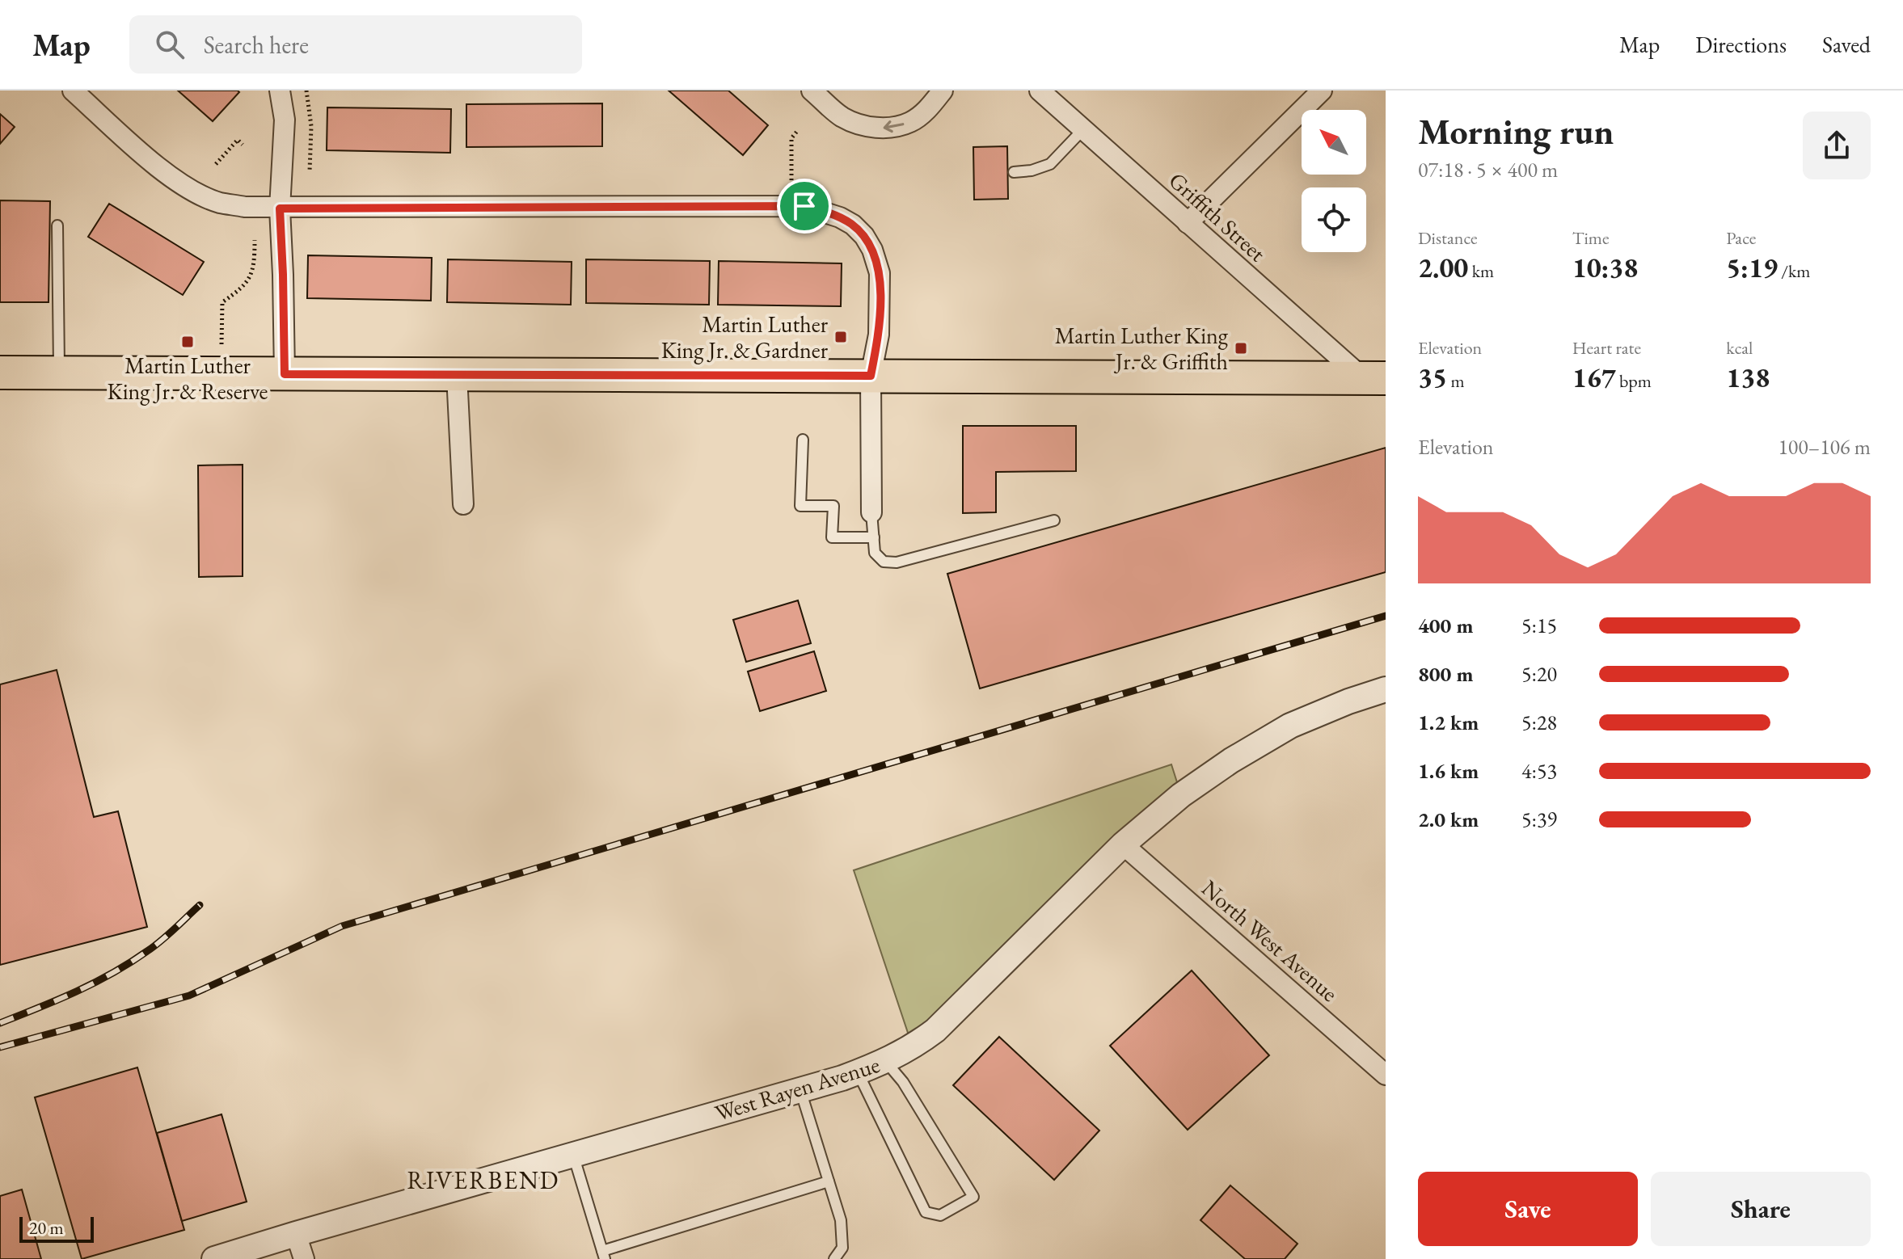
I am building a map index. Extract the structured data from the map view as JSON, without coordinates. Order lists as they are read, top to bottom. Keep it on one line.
{"streets":{"street":["Griffith Street","North West Avenue","West Rayen Avenue"]},"crossings":[["North West Avenue","West Rayen Avenue"]],"districts":["RIVERBEND"],"places":{"transit":["Martin Luther King Jr. & Gardner","Martin Luther King Jr. & Reserve","Martin Luther King Jr. & Griffith"]},"scale_bar":"20 m","north":"top left","page":{"header":"Map","search":"Search here","nav":["Map","Directions","Saved"],"heading":["Morning run","07:18 · 5 × 400 m"],"stats":[["Distance","2.00 km"],["Time","10:38"],["Pace","5:19 /km"],["Elevation","35 m"],["Heart rate","167 bpm"],["kcal","138"]],"chart":["Elevation","100–106 m"],"list":[{"name":"400 m","note":"5:15"},{"name":"800 m","note":"5:20"},{"name":"1.2 km","note":"5:28"},{"name":"1.6 km","note":"4:53"},{"name":"2.0 km","note":"5:39"}],"buttons":["Save","Share"],"scale":"20 m"}}
